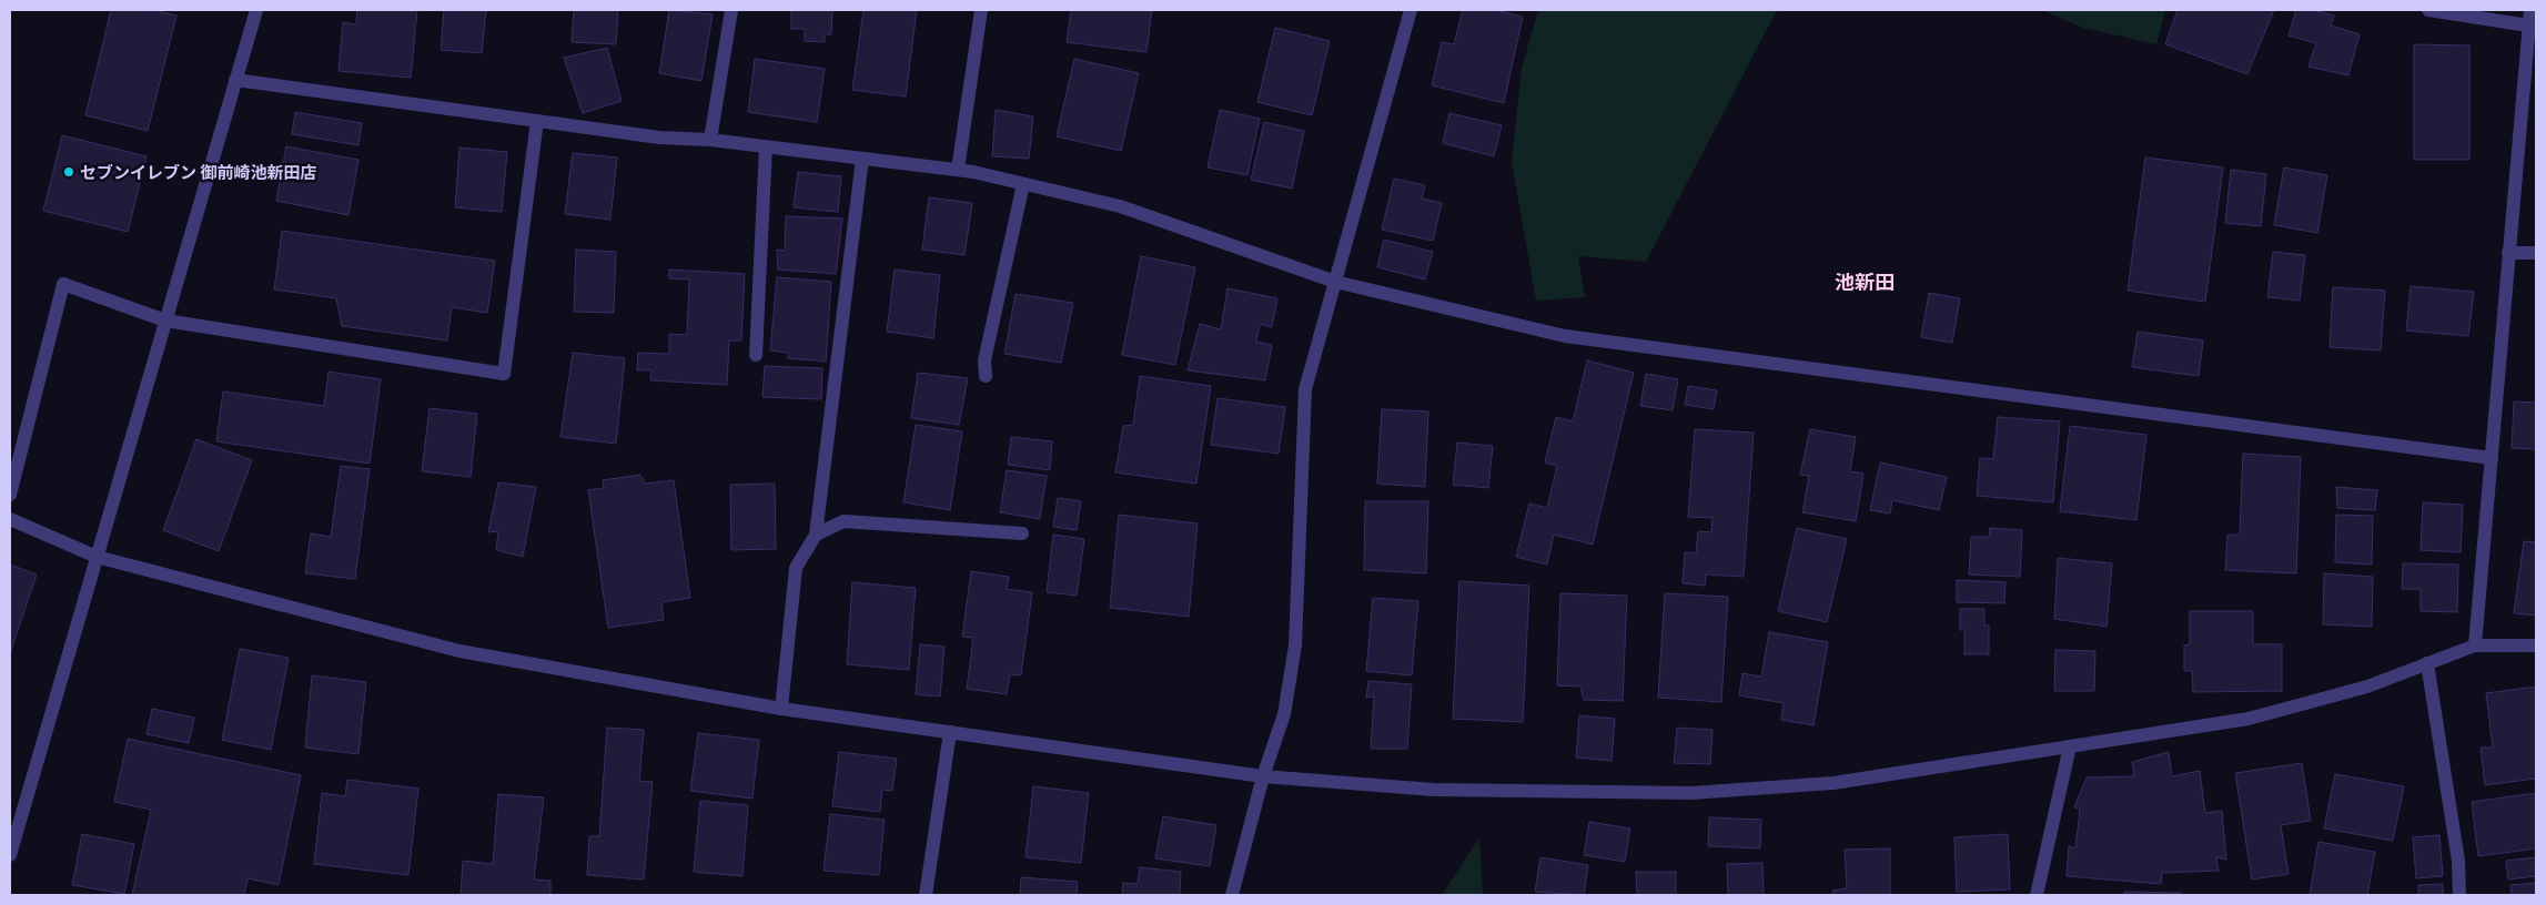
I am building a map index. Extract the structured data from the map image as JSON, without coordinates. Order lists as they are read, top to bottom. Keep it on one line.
{"districts":["池新田"],"places":["セブンイレブン 御前崎池新田店"]}
